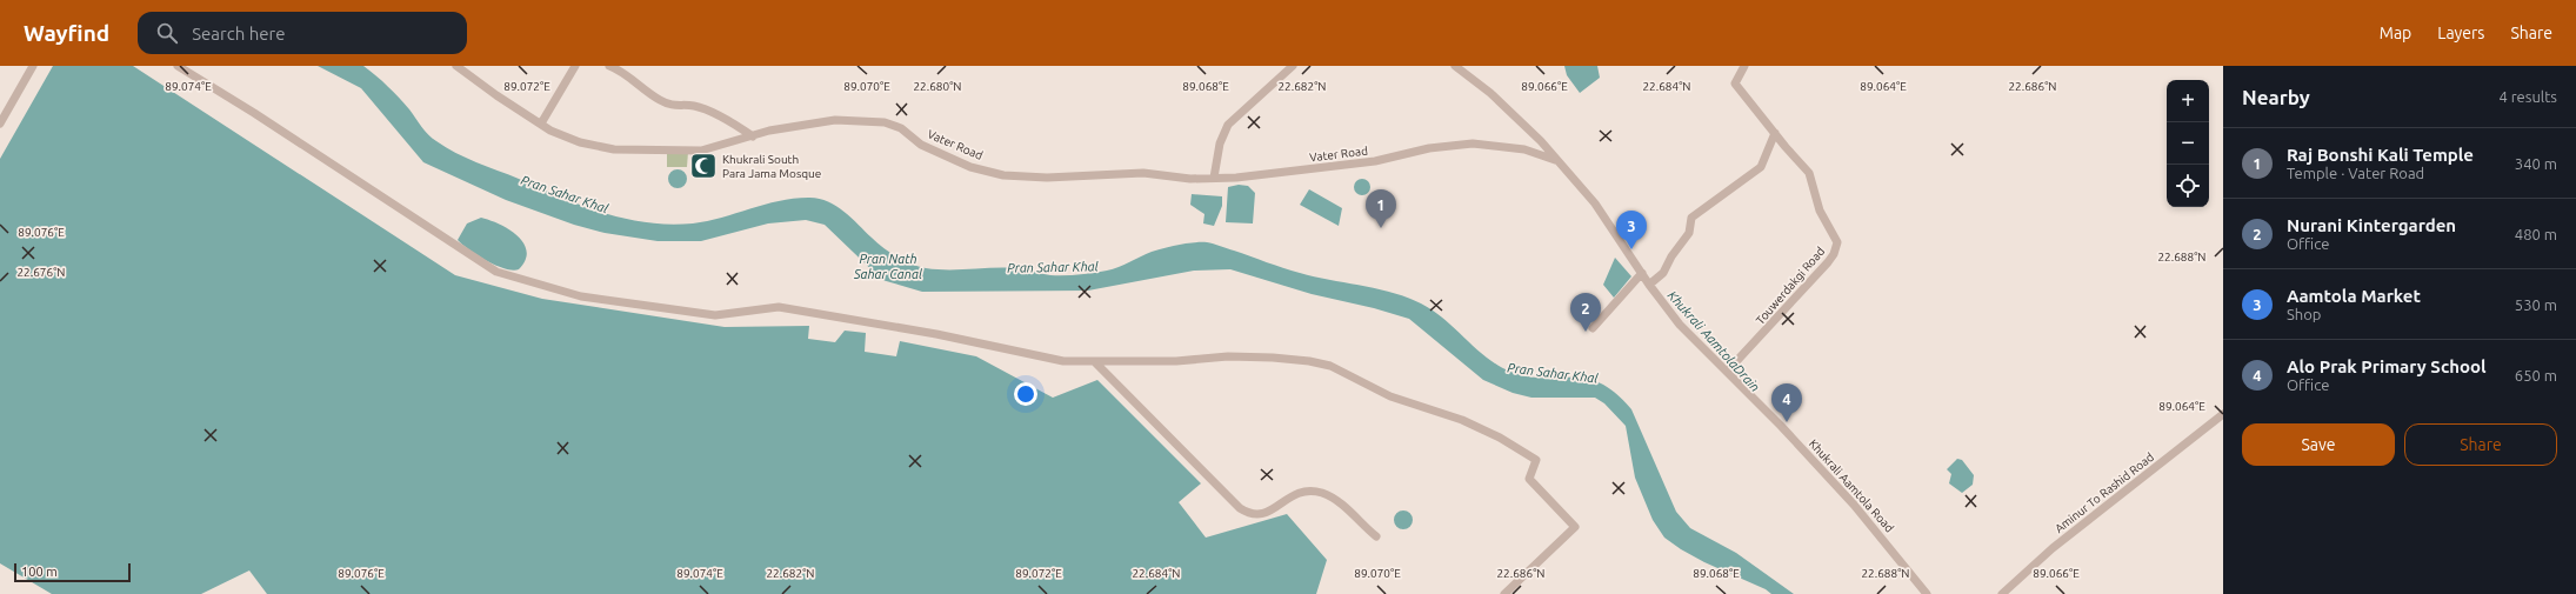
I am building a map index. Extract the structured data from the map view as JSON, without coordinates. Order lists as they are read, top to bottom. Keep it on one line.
{"streets":{"street":["Vater Road","Touwerdakgi Road","Khukrali Aamtola Road","Aminur To Rashid Road"]},"crossings":[["Vater Road","Khukrali Aamtola Road"],["Touwerdakgi Road","Khukrali Aamtola Road"]],"water":["Pran Sahar Khal","Pran Nath Sahar Canal","Khukrali AamtolaDrain"],"places":{"mosque":["Khukrali South Para Jama Mosque"]},"scale_bar":"100 m","page":{"header":"Wayfind","search":"Search here","nav":["Map","Layers","Share"],"heading":["Nearby","4 results"],"map_buttons":["+","−"],"list":[{"mark":"1","name":"Raj Bonshi Kali Temple","note":"Temple · Vater Road","value":"340 m"},{"mark":"2","name":"Nurani Kintergarden","note":"Office","value":"480 m"},{"mark":"3","name":"Aamtola Market","note":"Shop","value":"530 m"},{"mark":"4","name":"Alo Prak Primary School","note":"Office","value":"650 m"}],"pins":["1","3","2","4"],"buttons":["Save","Share"],"scale":"100 m"},"coordinates":["89.068°E","89.066°E","89.074°E","89.072°E","89.070°E","22.680°N","22.682°N","22.684°N","89.064°E","22.686°N","89.076°E","22.688°N","22.676°N"]}
